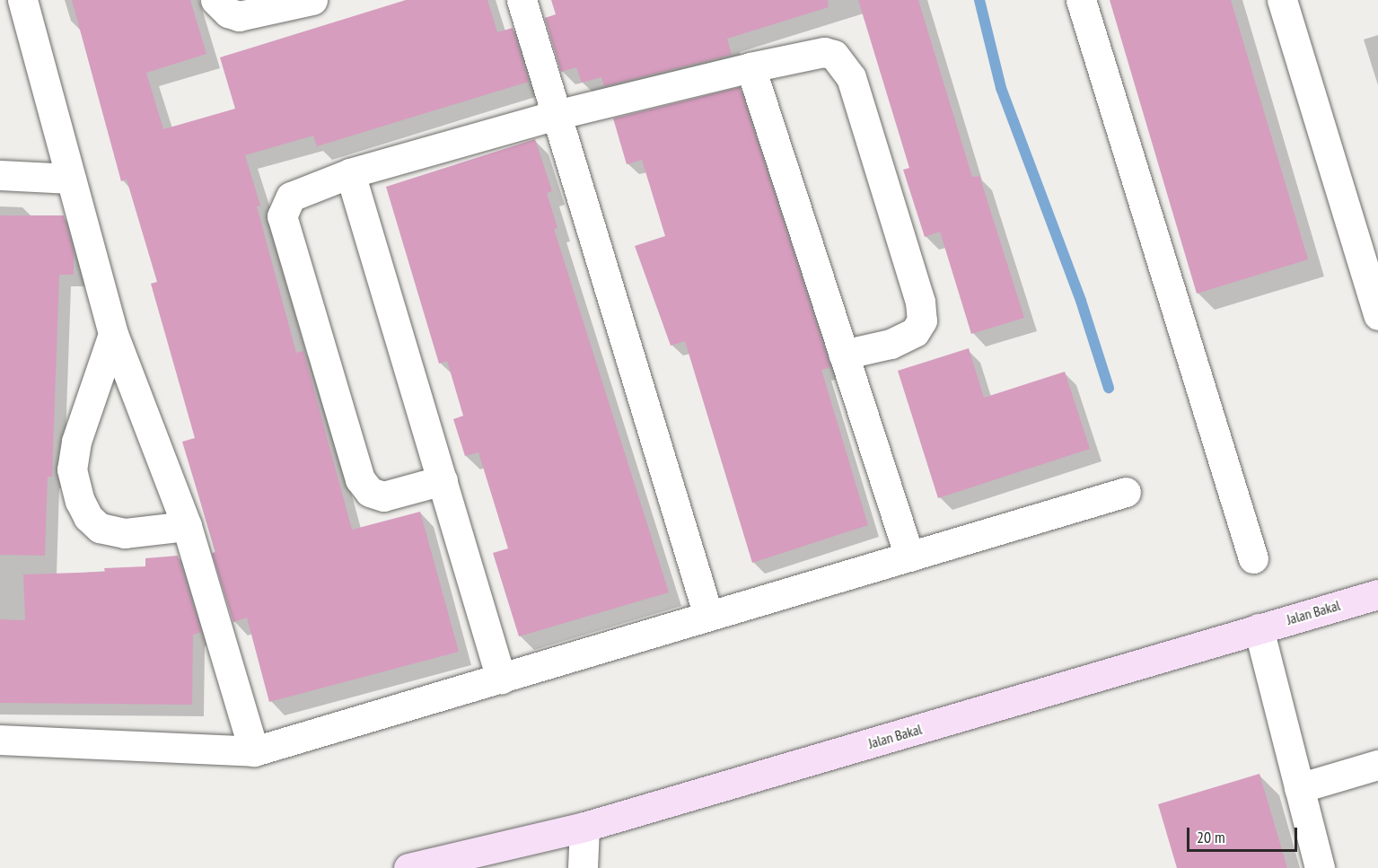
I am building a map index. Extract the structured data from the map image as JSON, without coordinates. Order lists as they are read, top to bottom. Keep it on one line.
{"streets":{"street":["Jalan Bakal"]},"scale_bar":"20 m"}
